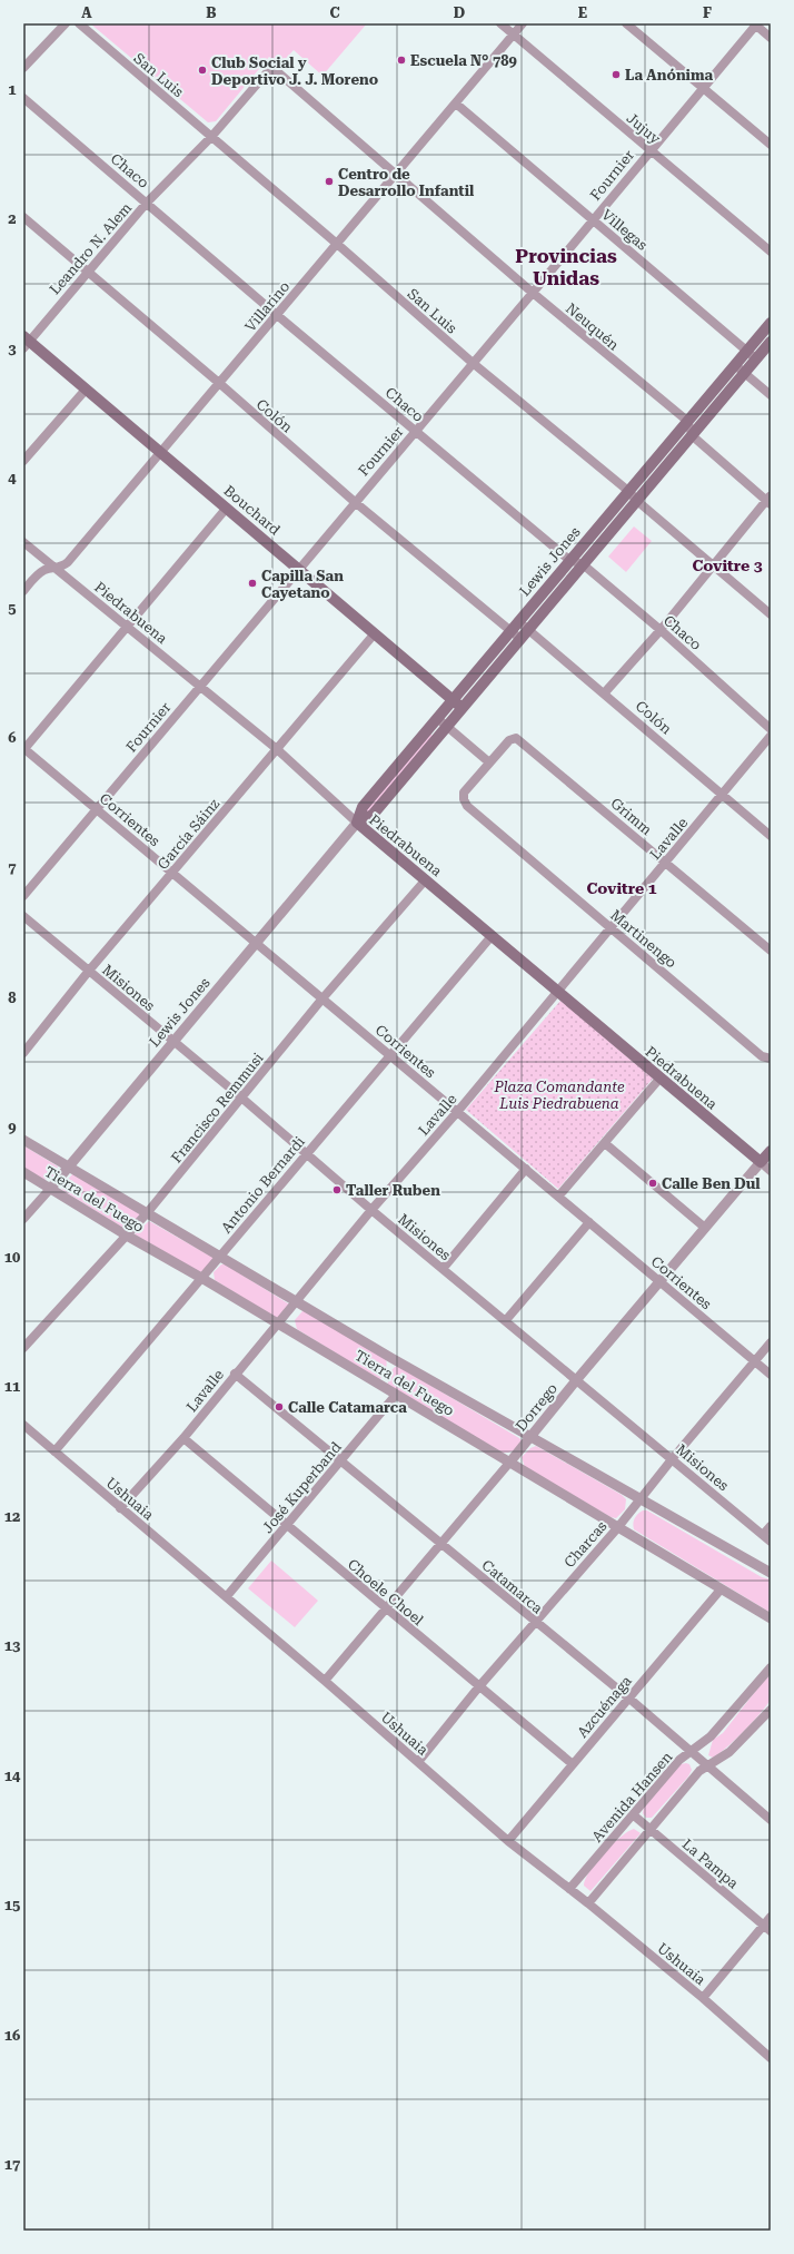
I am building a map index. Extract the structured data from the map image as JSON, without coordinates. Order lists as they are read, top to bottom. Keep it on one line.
{"streets":{"main road":["Bouchard","Lewis Jones","Piedrabuena","Dorrego"],"street":["San Luis","Jujuy","Chaco","Fournier","Villegas","Leandro N. Alem","Villarino","Neuquén","Colón","Grimm","Corrientes","García Sáinz","Lavalle","Martinengo","Misiones","Francisco Remmusi","Antonio Bernardi","Tierra del Fuego","José Kuperband","Ushuaia","Charcas","Catamarca","Choele Choel","Azcuénaga","Avenida Hansen","La Pampa"]},"crossings":[["San Luis","Fournier"],["San Luis","Leandro N. Alem"],["San Luis","Villarino"],["San Luis","Lewis Jones"],["Jujuy","Fournier"],["Jujuy","Villarino"],["Chaco","Fournier"],["Chaco","Leandro N. Alem"],["Chaco","Villarino"],["Chaco","Lewis Jones"],["Fournier","Villegas"],["Fournier","Neuquén"],["Fournier","Colón"],["Fournier","Bouchard"],["Fournier","Piedrabuena"],["Fournier","Corrientes"],["Villegas","Villarino"],["Villegas","Lewis Jones"],["Leandro N. Alem","Neuquén"],["Leandro N. Alem","Colón"],["Leandro N. Alem","Bouchard"],["Villarino","Neuquén"],["Villarino","Colón"],["Villarino","Bouchard"],["Villarino","Piedrabuena"],["Neuquén","Lewis Jones"],["Colón","Lewis Jones"],["Colón","Lavalle"],["Bouchard","Lewis Jones"],["Bouchard","García Sáinz"],["Lewis Jones","Piedrabuena"],["Lewis Jones","Corrientes"],["Lewis Jones","Misiones"],["Lewis Jones","Tierra del Fuego"],["Piedrabuena","García Sáinz"],["Piedrabuena","Lavalle"],["Piedrabuena","Francisco Remmusi"],["Piedrabuena","Antonio Bernardi"],["Piedrabuena","Dorrego"],["Grimm","Lavalle"],["Grimm","Martinengo"],["Corrientes","García Sáinz"],["Corrientes","Lavalle"],["Corrientes","Francisco Remmusi"],["Corrientes","Antonio Bernardi"],["Corrientes","Dorrego"],["Corrientes","Charcas"],["García Sáinz","Misiones"],["Lavalle","Martinengo"],["Lavalle","Misiones"],["Lavalle","Tierra del Fuego"],["Lavalle","Ushuaia"],["Lavalle","Catamarca"],["Lavalle","Choele Choel"],["Misiones","Francisco Remmusi"],["Misiones","Antonio Bernardi"],["Misiones","Dorrego"],["Misiones","Charcas"],["Francisco Remmusi","Tierra del Fuego"],["Antonio Bernardi","Tierra del Fuego"],["Antonio Bernardi","Ushuaia"],["Tierra del Fuego","Dorrego"],["Tierra del Fuego","José Kuperband"],["Tierra del Fuego","Charcas"],["Tierra del Fuego","Azcuénaga"],["Dorrego","Ushuaia"],["Dorrego","Catamarca"],["Dorrego","Choele Choel"],["José Kuperband","Ushuaia"],["José Kuperband","Catamarca"],["José Kuperband","Choele Choel"],["Ushuaia","Charcas"],["Ushuaia","Azcuénaga"],["Ushuaia","Avenida Hansen"],["Charcas","Catamarca"],["Charcas","Choele Choel"],["Catamarca","Azcuénaga"],["Catamarca","Avenida Hansen"],["Choele Choel","Azcuénaga"],["Avenida Hansen","La Pampa"]],"districts":["Provincias Unidas","Covitre 3","Covitre 1"],"parks":["Plaza Comandante Luis Piedrabuena"],"places":["Escuela N° 789","Club Social y Deportivo J. J. Moreno","La Anónima","Centro de Desarrollo Infantil","Capilla San Cayetano","Calle Ben Dul","Taller Ruben","Calle Catamarca"],"grid":{"columns":["A","B","C","D","E","F"],"rows":["1","2","3","4","5","6","7","8","9","10","11","12","13","14","15","16","17"]}}
